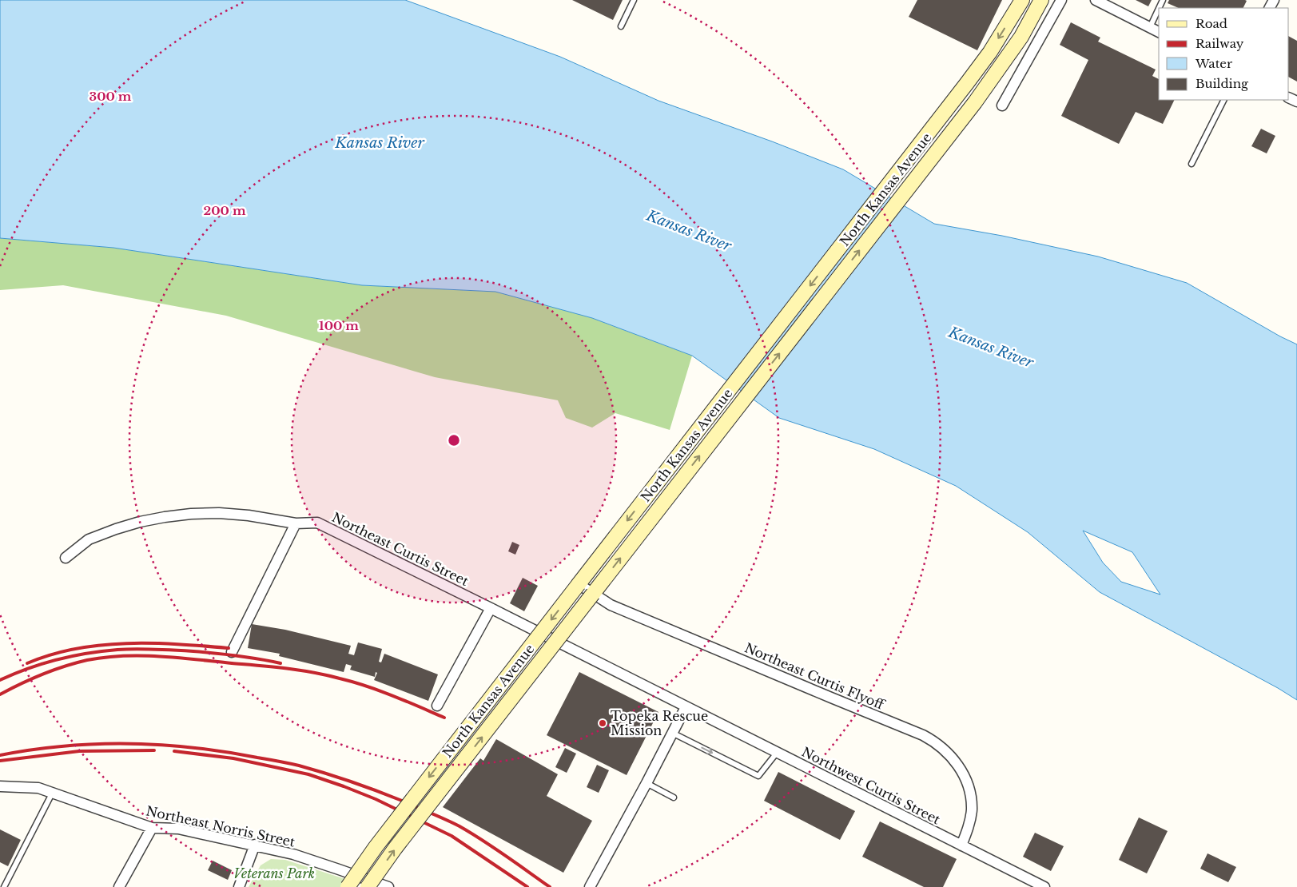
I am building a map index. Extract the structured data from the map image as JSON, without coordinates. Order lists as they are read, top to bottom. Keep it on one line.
{"streets":{"main road":["North Kansas Avenue"],"street":["Northeast Curtis Street","Northeast Curtis Flyoff","Northwest Curtis Street","Northeast Norris Street"]},"crossings":[["North Kansas Avenue","Northeast Curtis Flyoff"],["Northeast Curtis Street","Northwest Curtis Street"],["Northeast Curtis Flyoff","Northwest Curtis Street"]],"water":["Kansas River"],"parks":["Veterans Park"],"places":["Topeka Rescue Mission"],"legend":["Road","Railway","Water","Building"],"rings":["300 m","200 m","100 m"]}
